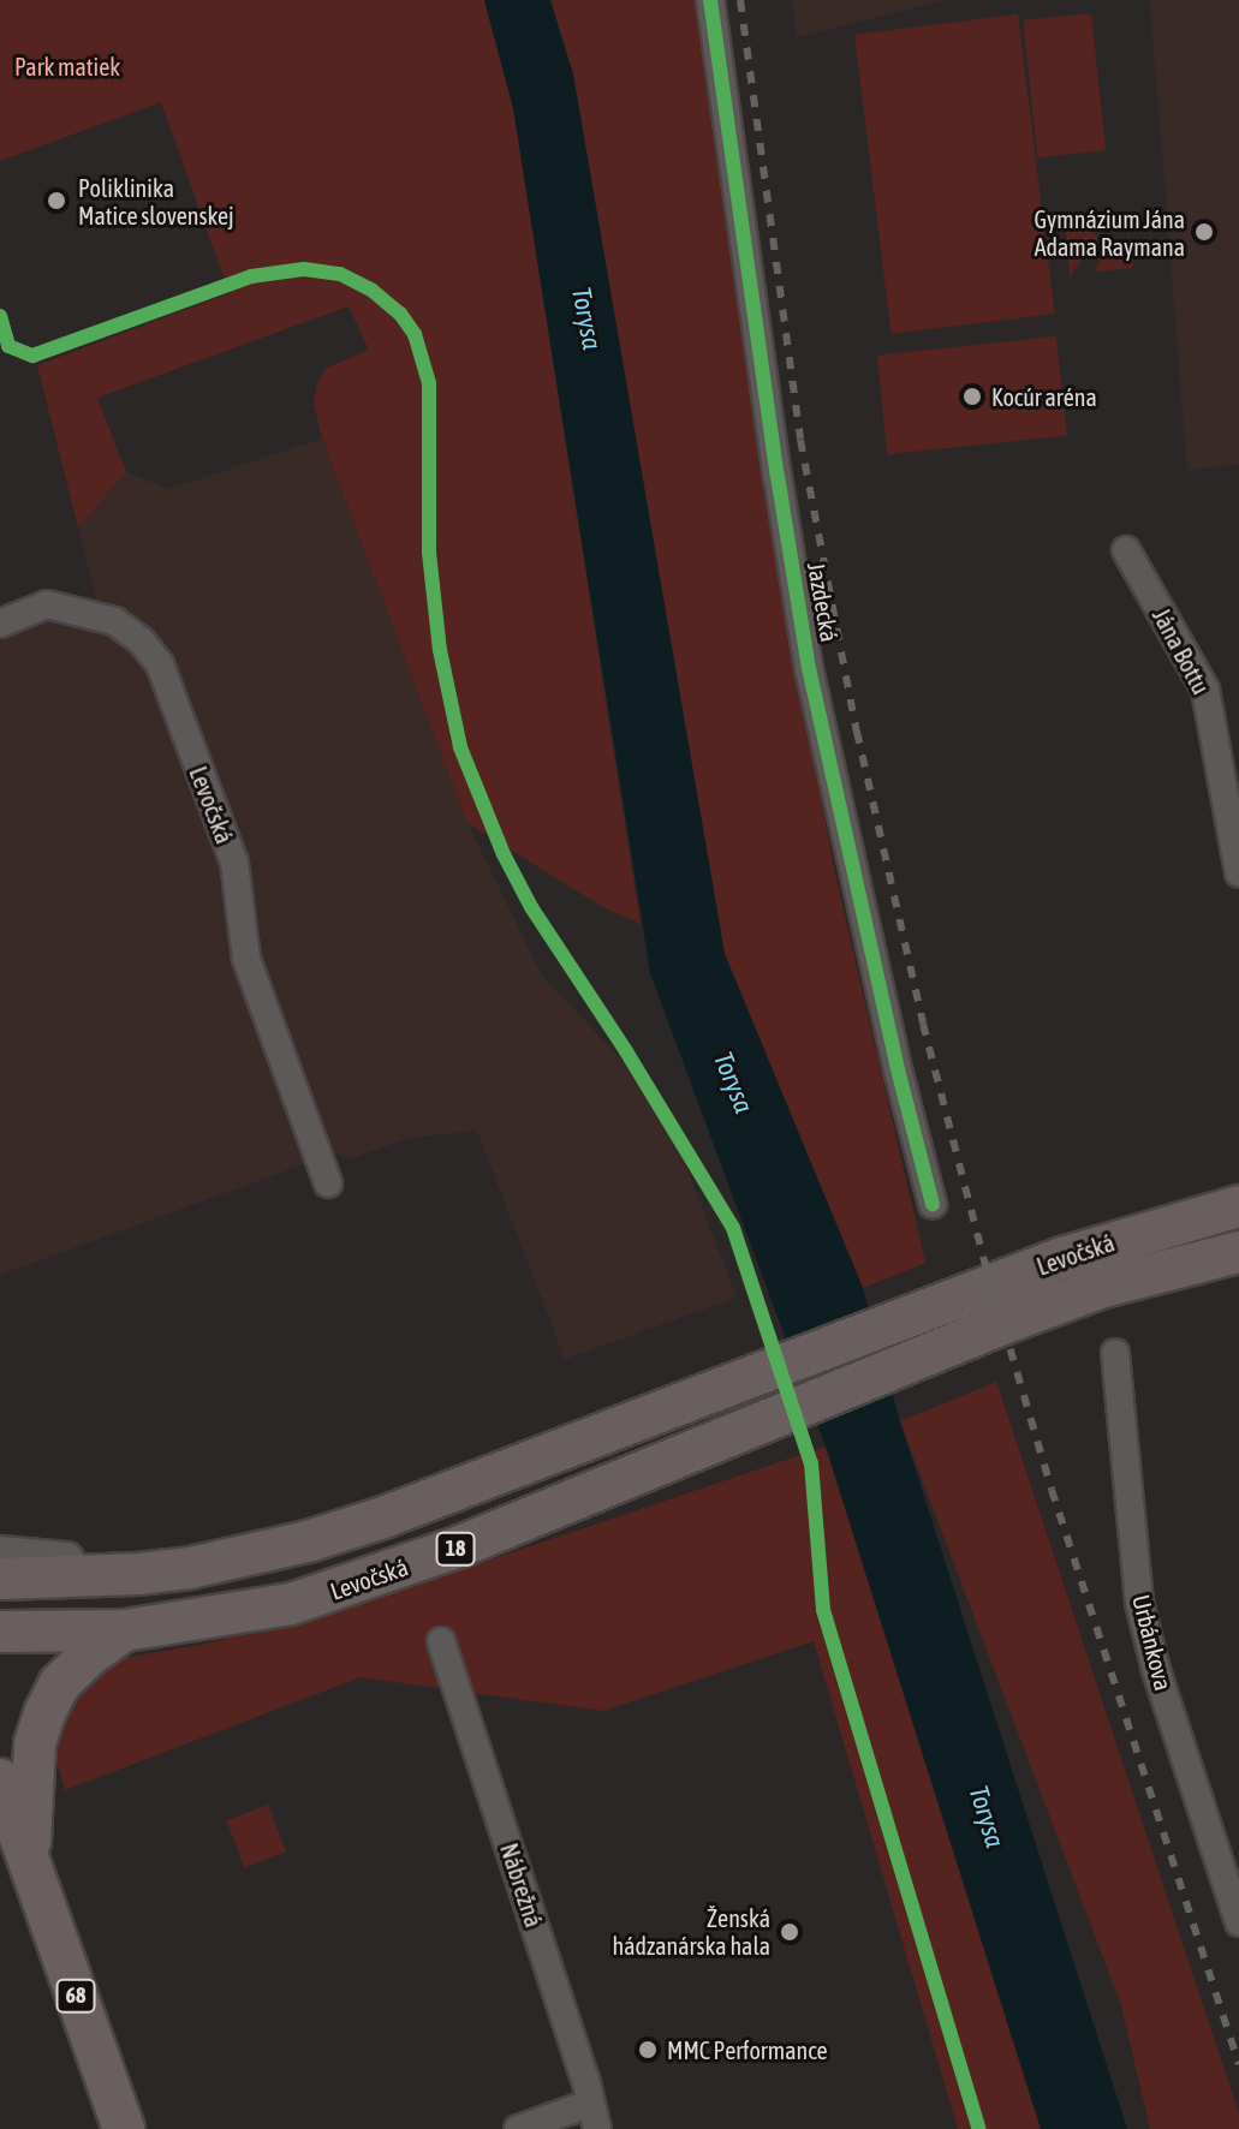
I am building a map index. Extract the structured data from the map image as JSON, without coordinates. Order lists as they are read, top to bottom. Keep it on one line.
{"streets":{"main road":["Levočská","18","68"],"street":["Jazdecká","Jána Bottu","Urbánkova","Nábrežná"]},"crossings":[["Levočská","18"],["Levočská","68"]],"water":["Torysa"],"parks":["Park matiek"],"places":["Poliklinika Matice slovenskej","Gymnázium Jána Adama Raymana","Kocúr aréna","Ženská hádzanárska hala","MMC Performance"]}
